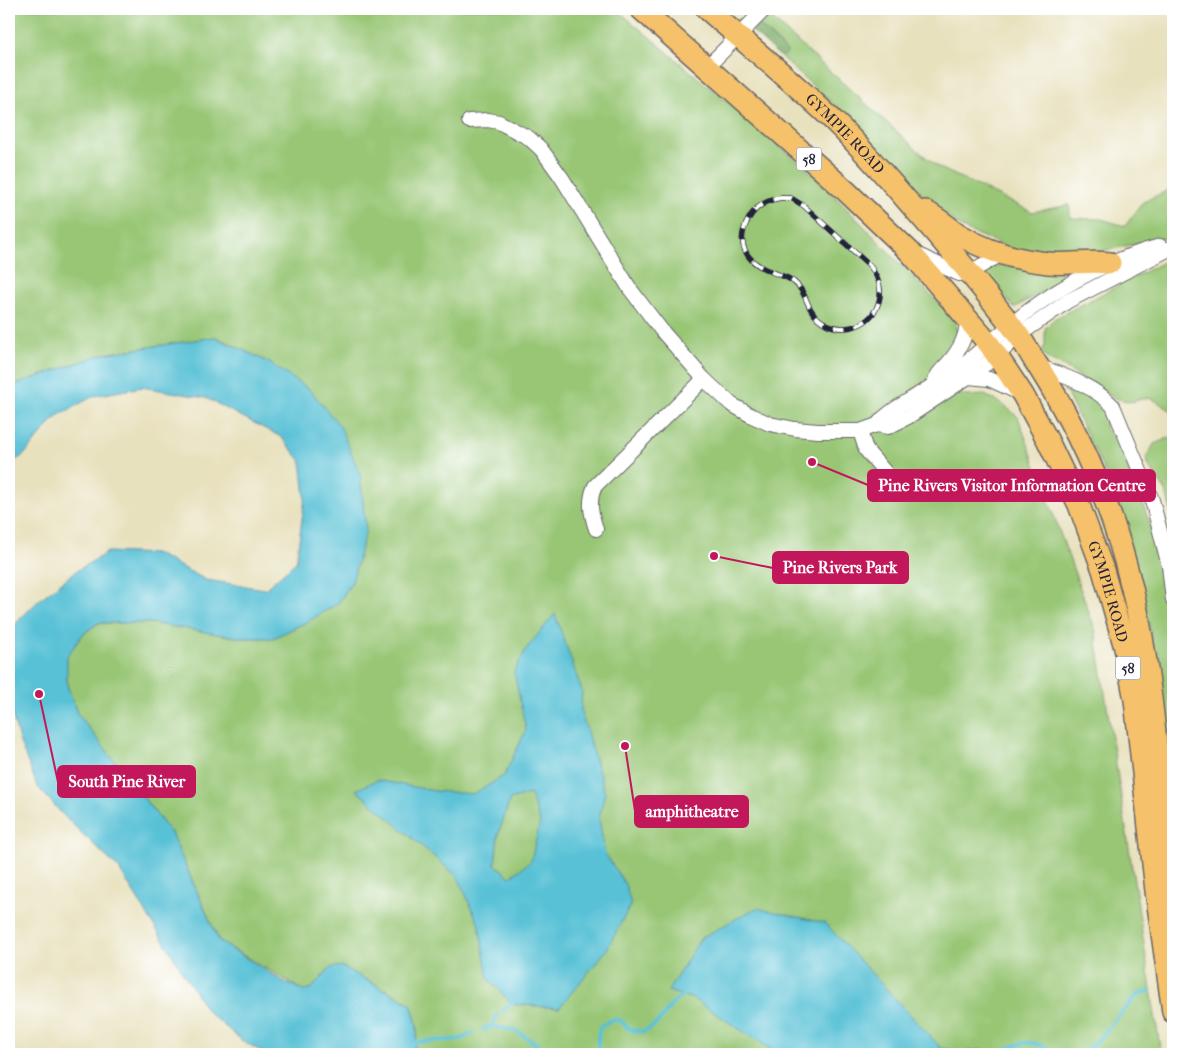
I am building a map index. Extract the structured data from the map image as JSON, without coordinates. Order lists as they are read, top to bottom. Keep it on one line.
{"streets":{"highway":["GYMPIE ROAD","58"]},"places":["Pine Rivers Visitor Information Centre","Pine Rivers Park","South Pine River","amphitheatre"]}
